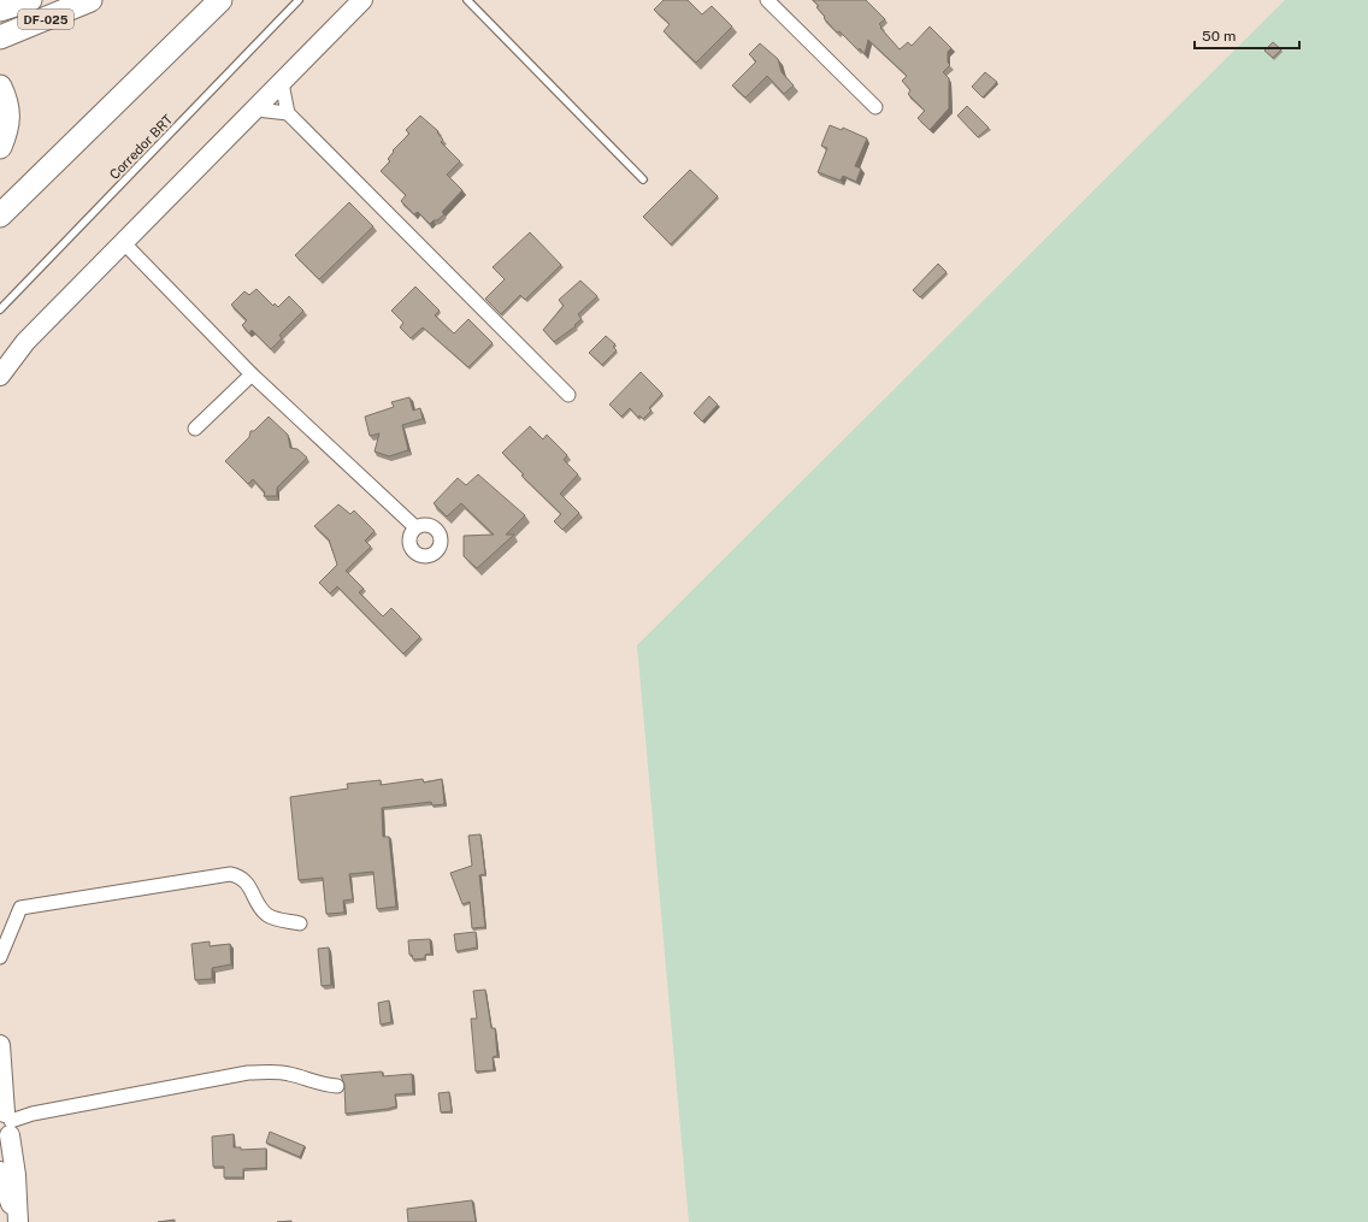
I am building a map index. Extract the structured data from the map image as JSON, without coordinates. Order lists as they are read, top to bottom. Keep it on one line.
{"streets":{"highway":["DF-025"],"lane":["Corredor BRT"]},"scale_bar":"50 m"}
